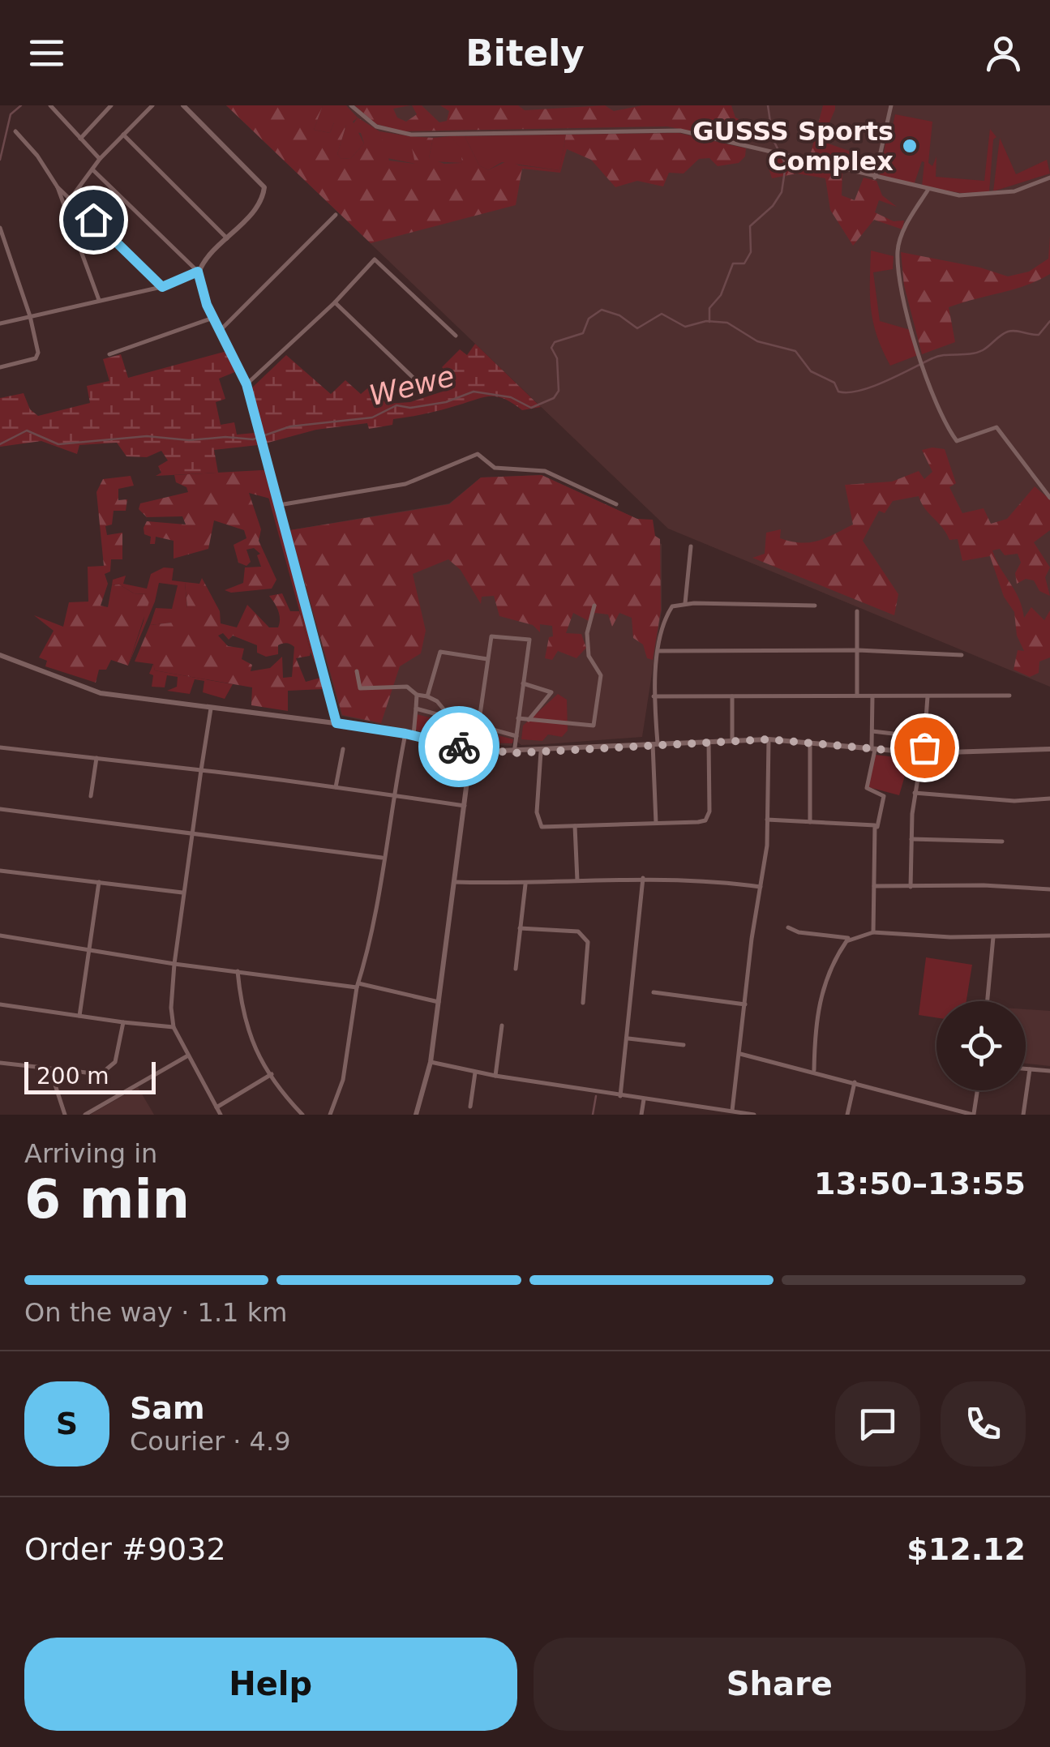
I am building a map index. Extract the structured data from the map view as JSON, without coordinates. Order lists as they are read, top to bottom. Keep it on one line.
{"water":["Wewe"],"places":["GUSSS Sports Complex"],"scale_bar":"200 m","page":{"header":"Bitely","scale":"200 m","heading":["6 min","Arriving in","13:50–13:55"],"panel":["Sam","Courier · 4.9","Order #9032","$12.12"],"bar":"On the way · 1.1 km","round":"S","buttons":["Help","Share"]}}
